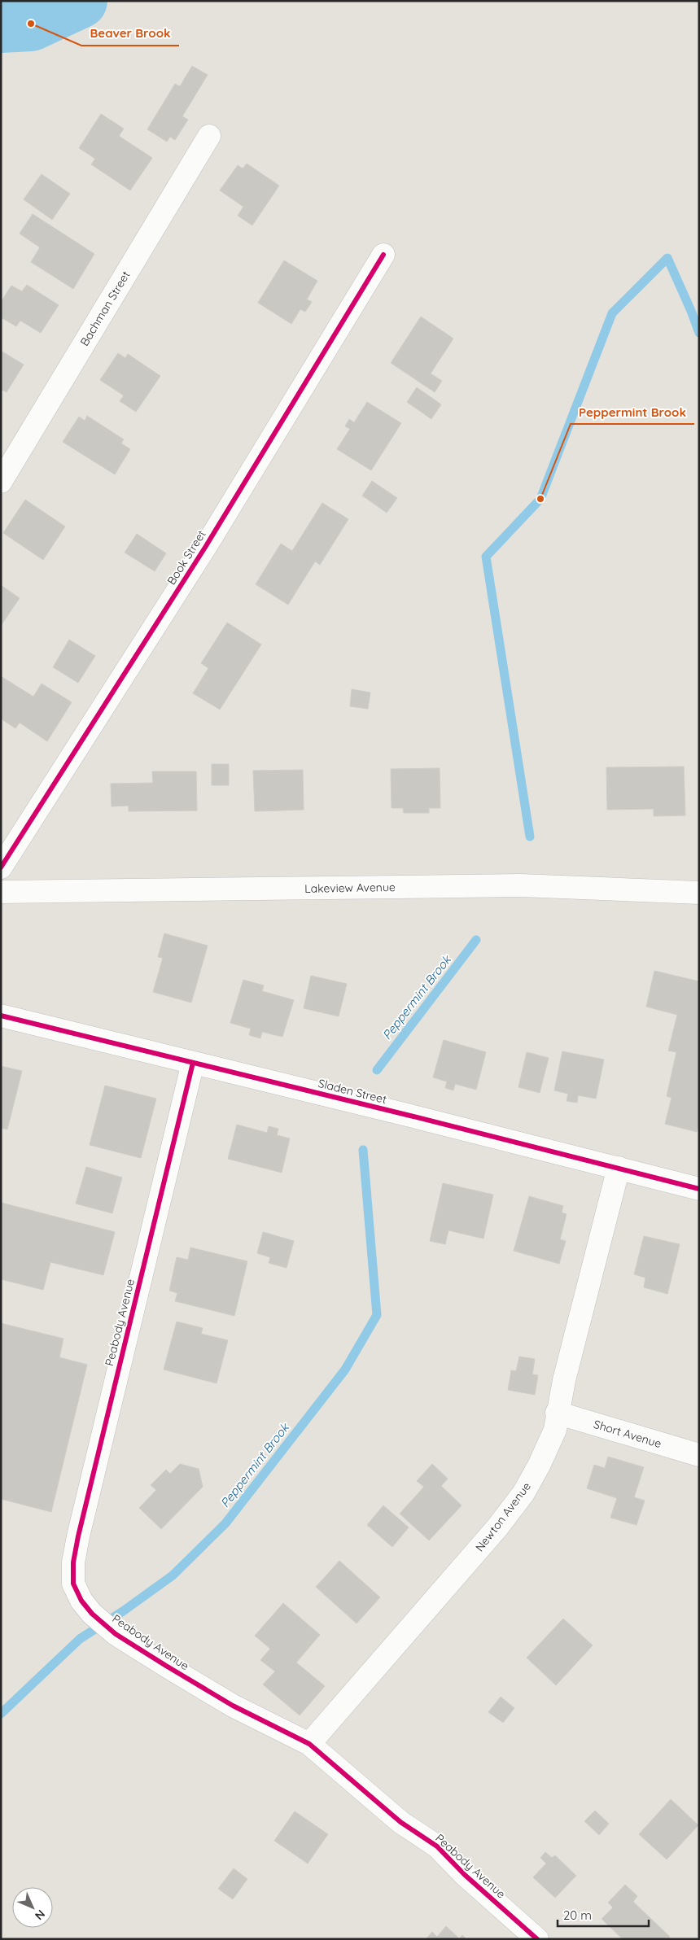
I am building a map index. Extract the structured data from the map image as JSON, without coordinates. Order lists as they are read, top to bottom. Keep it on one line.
{"streets":{"street":["Bachman Street","Book Street","Lakeview Avenue","Sladen Street","Peabody Avenue","Short Avenue","Newton Avenue"]},"crossings":[["Sladen Street","Peabody Avenue"],["Sladen Street","Newton Avenue"],["Peabody Avenue","Newton Avenue"],["Short Avenue","Newton Avenue"]],"water":["Peppermint Brook"],"places":["Beaver Brook","Peppermint Brook"],"scale_bar":"20 m","north":"bottom right"}
